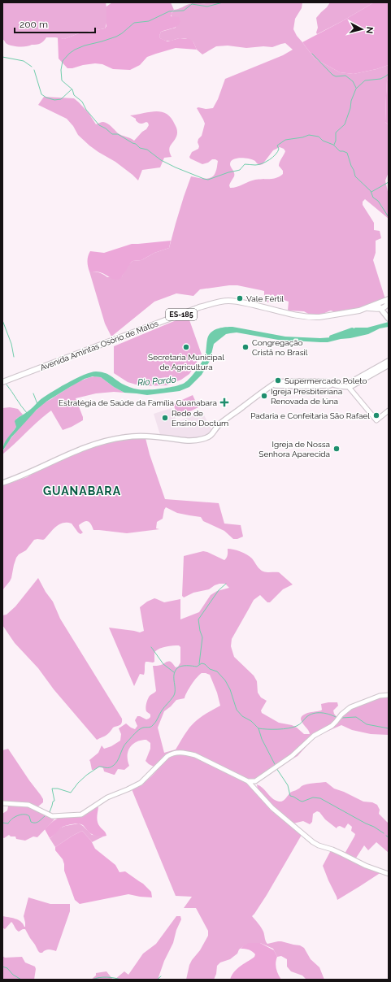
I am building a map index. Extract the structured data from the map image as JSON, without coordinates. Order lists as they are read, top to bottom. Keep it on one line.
{"streets":{"main road":["ES-185","Avenida Amintas Osório de Matos"]},"crossings":[["ES-185","Avenida Amintas Osório de Matos"]],"districts":["GUANABARA"],"water":["Rio Pardo"],"places":{"other":["Vale Fértil","Secretaria Municipal de Agricultura","Congregação Cristã no Brasil","Supermercado Poleto","Igreja Presbiteriana Renovada de Iúna","Padaria e Confeitaria São Rafael","Rede de Ensino Doctum","Igreja de Nossa Senhora Aparecida"],"health":["Estratégia de Saúde da Família Guanabara"]},"scale_bar":"200 m","north":"right"}
